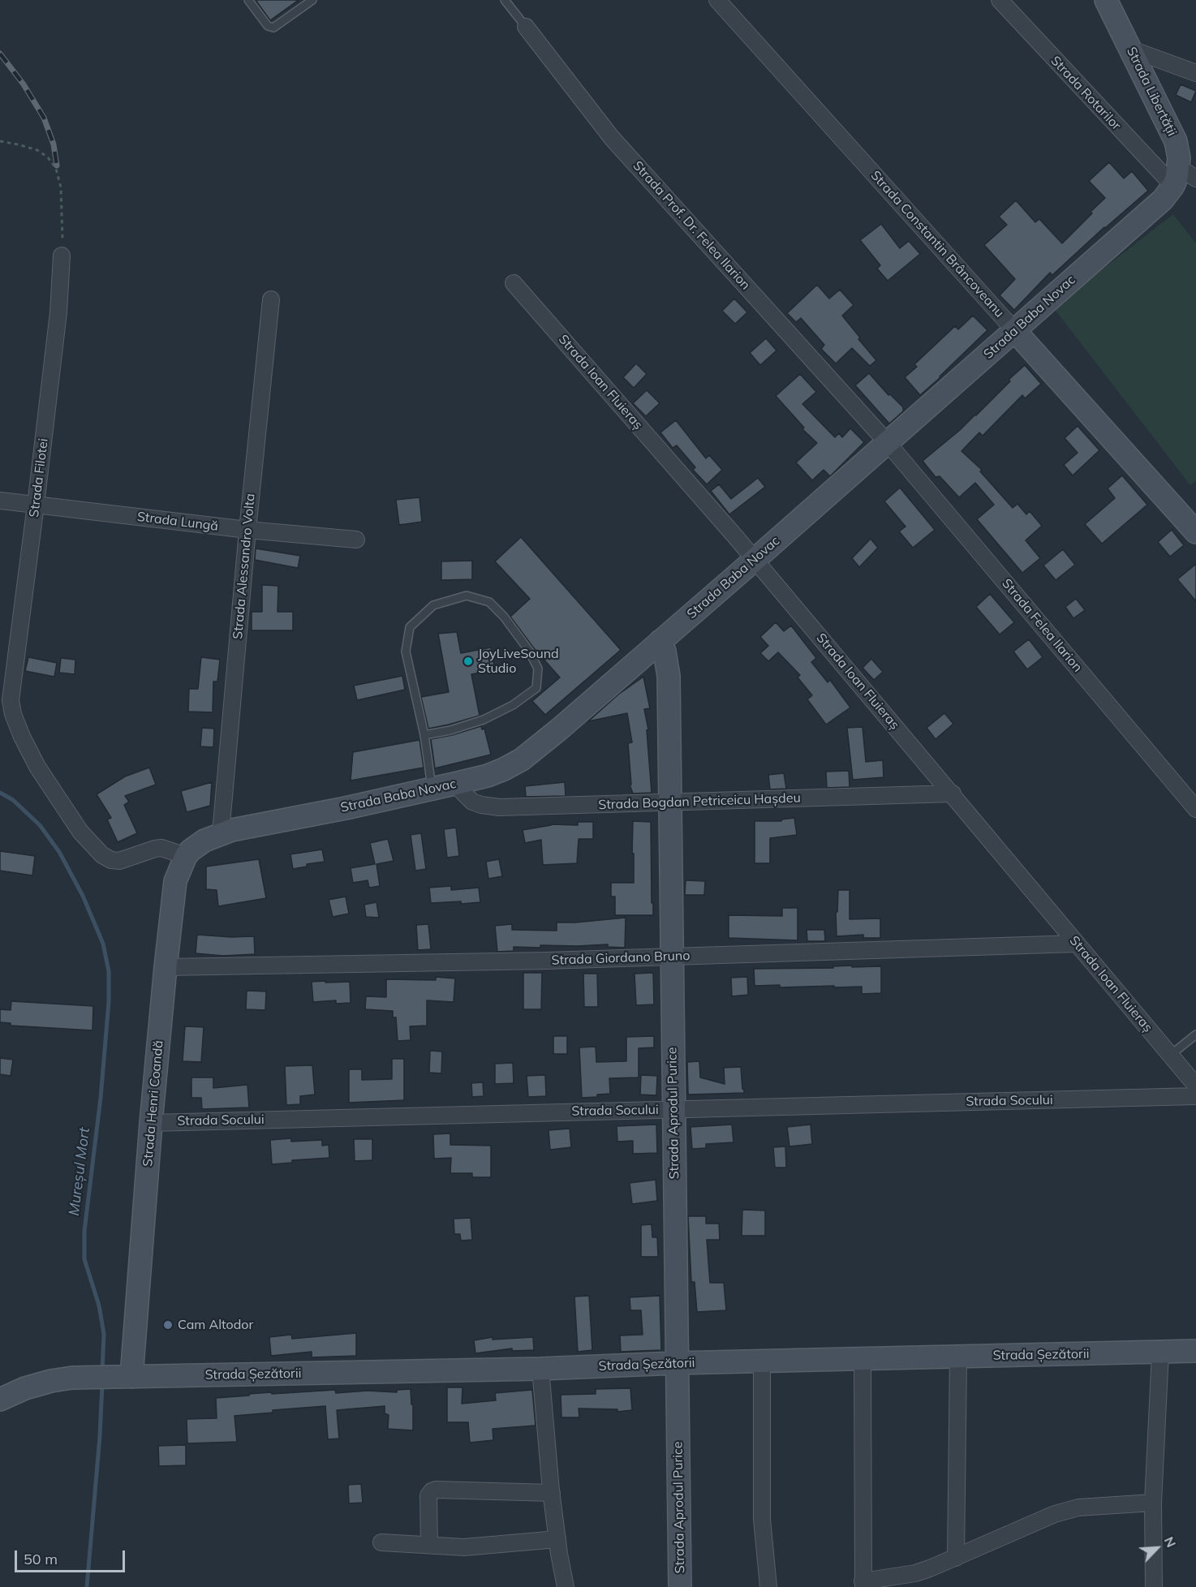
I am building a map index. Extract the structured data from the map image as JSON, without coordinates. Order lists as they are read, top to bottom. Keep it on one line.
{"streets":{"street":["Strada Libertății","Strada Rotarilor","Strada Prof. Dr. Felea Ilarion","Strada Constantin Brâncoveanu","Strada Baba Novac","Strada Ioan Fluieraș","Strada Filotei","Strada Lungă","Strada Alessandro Volta","Strada Felea Ilarion","Strada Bogdan Petriceicu Hașdeu","Strada Giordano Bruno","Strada Socului","Strada Henri Coandă","Strada Aprodul Purice","Strada Șezătorii"]},"crossings":[["Strada Libertății","Strada Rotarilor"],["Strada Libertății","Strada Baba Novac"],["Strada Rotarilor","Strada Baba Novac"],["Strada Prof. Dr. Felea Ilarion","Strada Baba Novac"],["Strada Prof. Dr. Felea Ilarion","Strada Felea Ilarion"],["Strada Constantin Brâncoveanu","Strada Baba Novac"],["Strada Baba Novac","Strada Ioan Fluieraș"],["Strada Baba Novac","Strada Alessandro Volta"],["Strada Baba Novac","Strada Felea Ilarion"],["Strada Baba Novac","Strada Bogdan Petriceicu Hașdeu"],["Strada Baba Novac","Strada Henri Coandă"],["Strada Baba Novac","Strada Aprodul Purice"],["Strada Ioan Fluieraș","Strada Bogdan Petriceicu Hașdeu"],["Strada Ioan Fluieraș","Strada Giordano Bruno"],["Strada Filotei","Strada Lungă"],["Strada Filotei","Strada Henri Coandă"],["Strada Lungă","Strada Alessandro Volta"],["Strada Alessandro Volta","Strada Henri Coandă"],["Strada Bogdan Petriceicu Hașdeu","Strada Aprodul Purice"],["Strada Giordano Bruno","Strada Henri Coandă"],["Strada Giordano Bruno","Strada Aprodul Purice"],["Strada Socului","Strada Henri Coandă"],["Strada Socului","Strada Aprodul Purice"],["Strada Henri Coandă","Strada Șezătorii"],["Strada Aprodul Purice","Strada Șezătorii"]],"water":["Mureșul Mort"],"places":["JoyLiveSound Studio","Cam Altodor"],"scale_bar":"50 m","north":"top right"}
